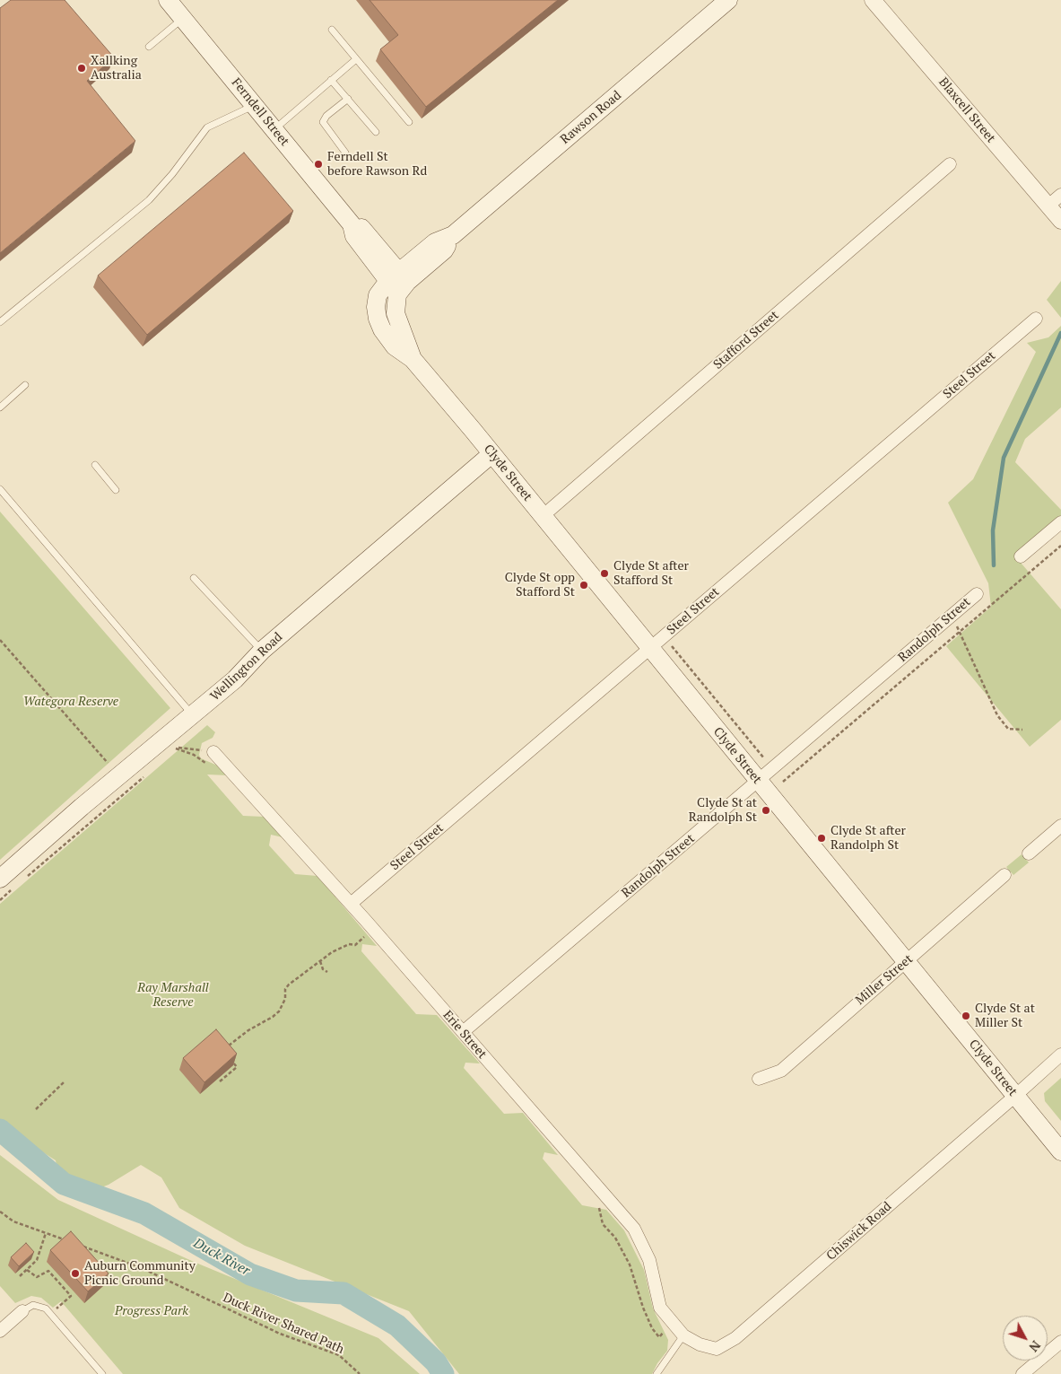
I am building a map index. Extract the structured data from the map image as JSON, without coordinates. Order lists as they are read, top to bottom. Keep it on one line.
{"streets":{"main road":["Ferndell Street","Rawson Road","Clyde Street","Wellington Road"],"street":["Blaxcell Street","Stafford Street","Steel Street","Randolph Street","Miller Street","Erie Street","Chiswick Road"],"path":["Duck River Shared Path"]},"crossings":[["Ferndell Street","Rawson Road"],["Ferndell Street","Clyde Street"],["Rawson Road","Clyde Street"],["Stafford Street","Clyde Street"],["Steel Street","Clyde Street"],["Steel Street","Erie Street"],["Clyde Street","Randolph Street"],["Clyde Street","Wellington Road"],["Clyde Street","Miller Street"],["Clyde Street","Chiswick Road"],["Randolph Street","Erie Street"],["Erie Street","Chiswick Road"]],"water":["Duck River"],"parks":["Wategora Reserve","Ray Marshall Reserve","Progress Park"],"places":["Xallking Australia","Ferndell St before Rawson Rd","Clyde St after Stafford St","Clyde St opp Stafford St","Clyde St at Randolph St","Clyde St after Randolph St","Clyde St at Miller St","Auburn Community Picnic Ground"],"north":"bottom right"}
